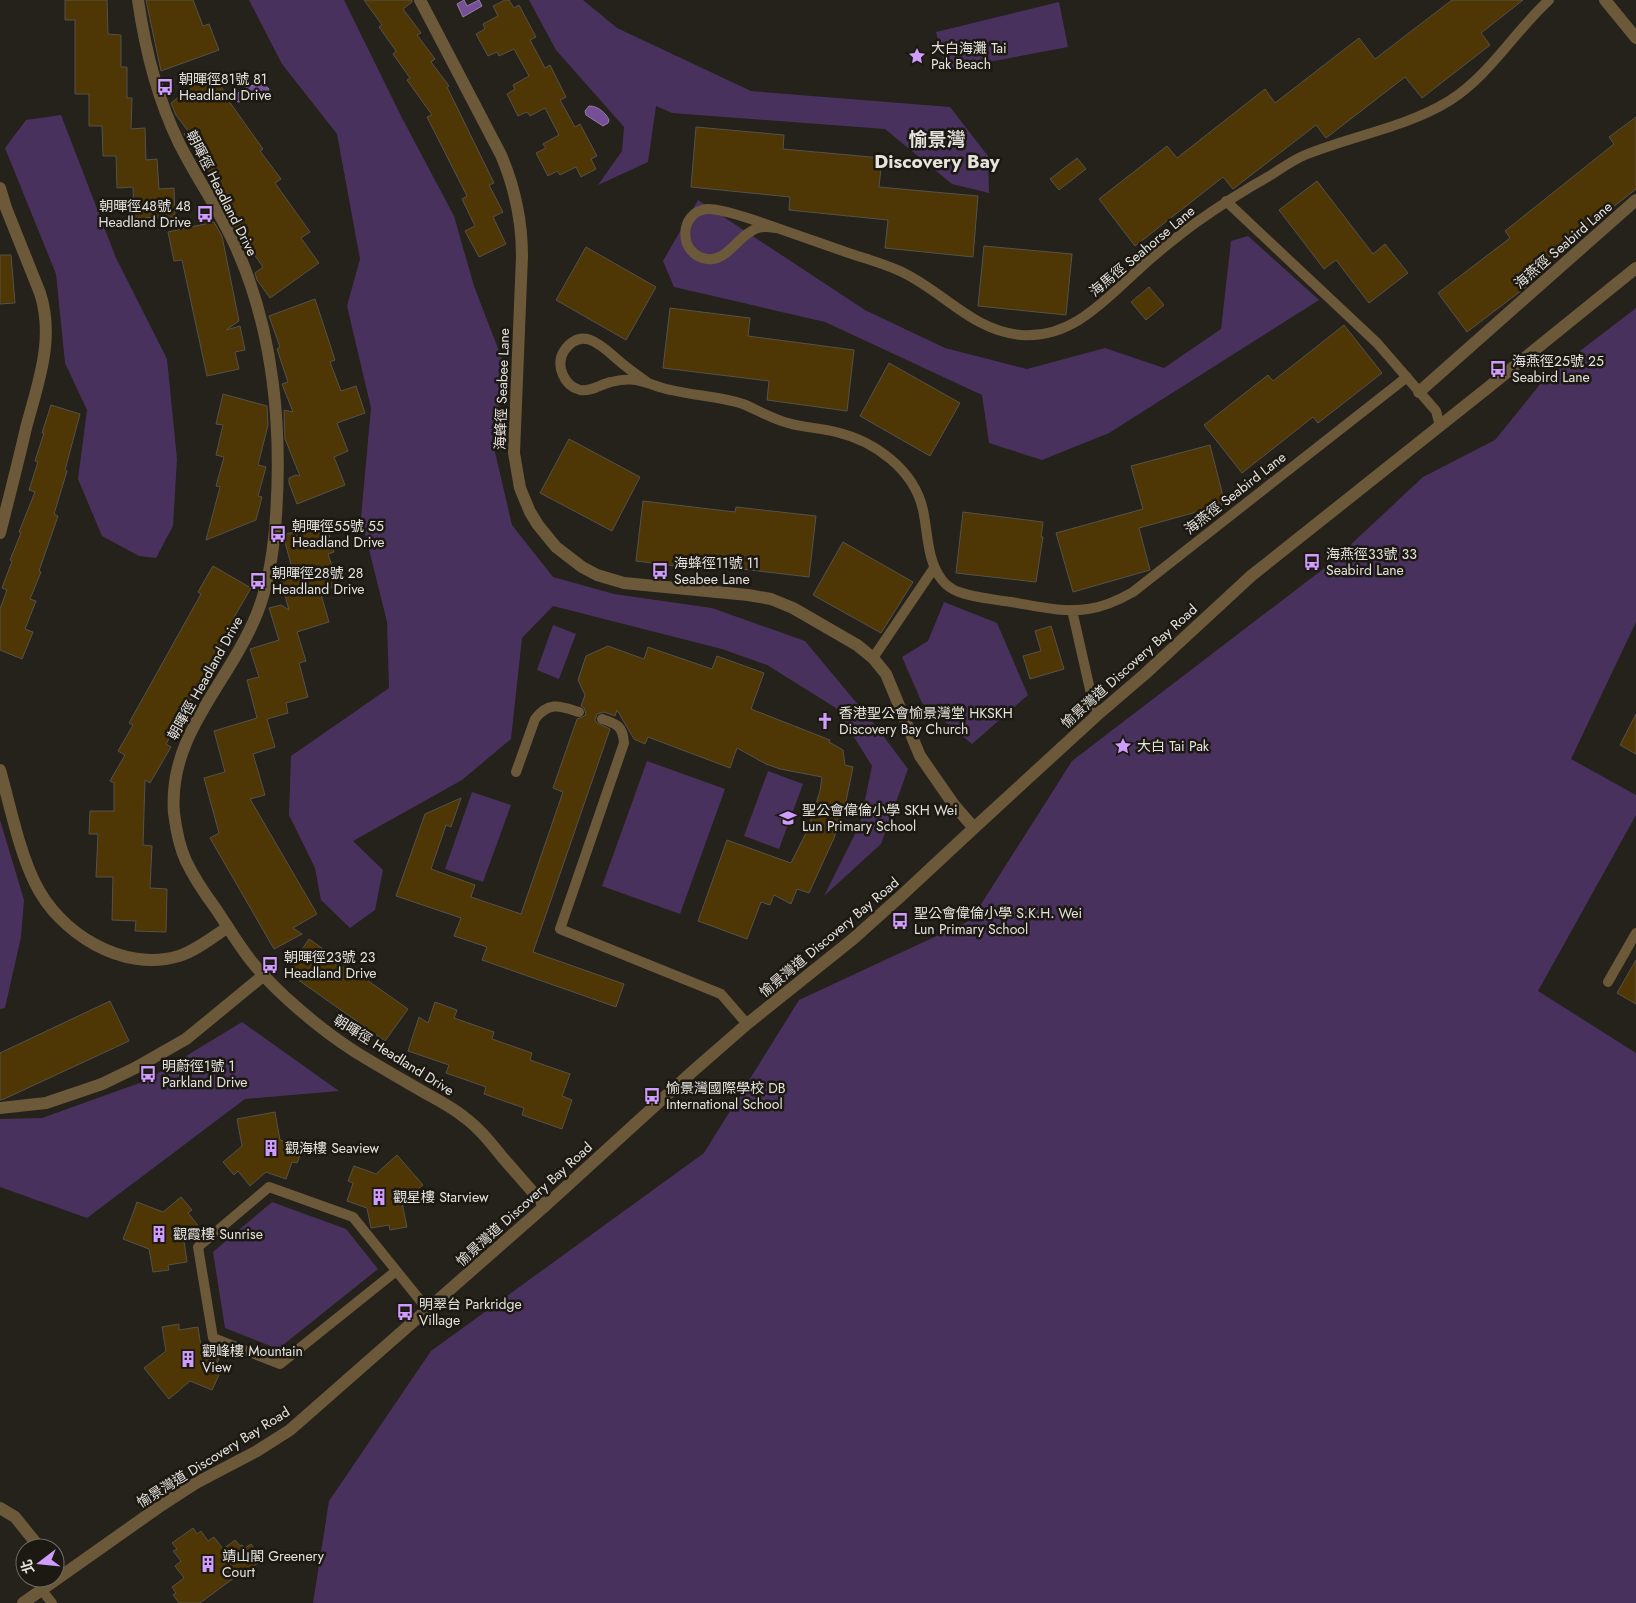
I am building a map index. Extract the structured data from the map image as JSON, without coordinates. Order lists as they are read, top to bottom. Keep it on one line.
{"streets":{"street":["朝暉徑 Headland Drive","海燕徑 Seabird Lane","海蜂徑 Seabee Lane","愉景灣道 Discovery Bay Road"],"lane":["海馬徑 Seahorse Lane"]},"crossings":[["朝暉徑 Headland Drive","愉景灣道 Discovery Bay Road"],["海蜂徑 Seabee Lane","愉景灣道 Discovery Bay Road"]],"districts":["愉景灣 Discovery Bay"],"places":{"place":["大白海灘 Tai Pak Beach","大白 Tai Pak"],"bus stop":["朝暉徑81號 81 Headland Drive","朝暉徑48號 48 Headland Drive","海燕徑25號 25 Seabird Lane","朝暉徑55號 55 Headland Drive","海燕徑33號 33 Seabird Lane","海蜂徑11號 11 Seabee Lane","朝暉徑28號 28 Headland Drive","聖公會偉倫小學 S.K.H. Wei Lun Primary School","朝暉徑23號 23 Headland Drive","明蔚徑1號 1 Parkland Drive","愉景灣國際學校 DB International School","明翠台 Parkridge Village"],"church":["香港聖公會愉景灣堂 HKSKH Discovery Bay Church"],"school or university":["聖公會偉倫小學 SKH Wei Lun Primary School"],"building":["觀海樓 Seaview","觀星樓 Starview","觀霞樓 Sunrise","觀峰樓 Mountain View","靖山閣 Greenery Court"]},"north":"left"}
